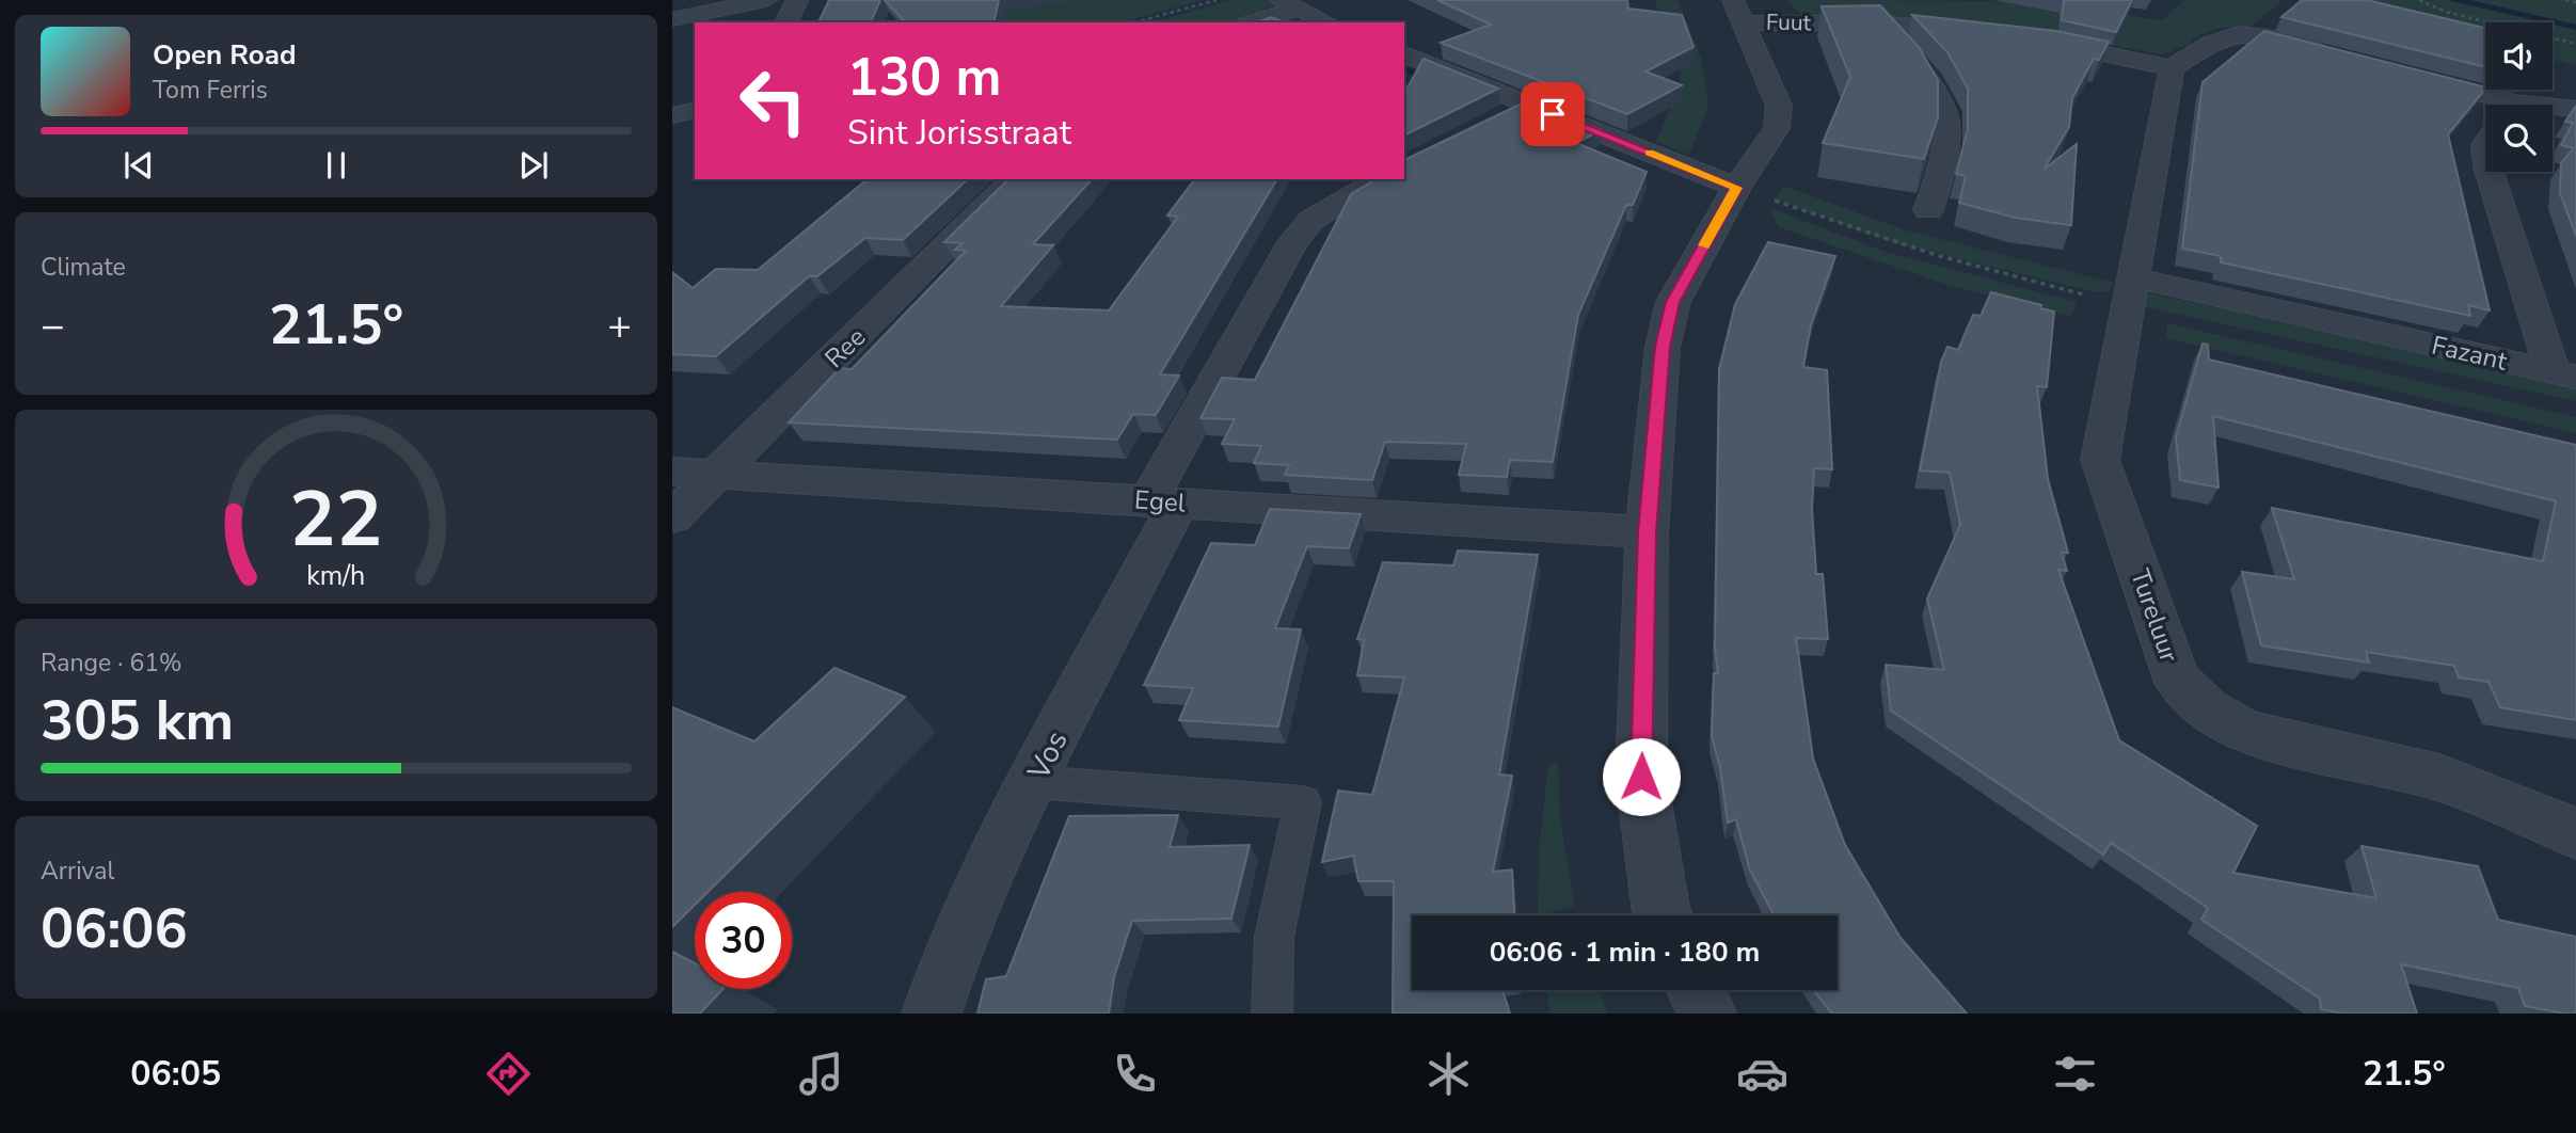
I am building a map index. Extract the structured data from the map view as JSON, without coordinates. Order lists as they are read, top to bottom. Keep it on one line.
{"streets":{"street":["Fuut","Ree","Fazant","Egel","Tureluur","Vos"]},"crossings":[["Ree","Egel"],["Fazant","Tureluur"],["Egel","Vos"]],"page":{"turn":["130 m","Sint Jorisstraat"],"song":["Open Road","Tom Ferris"],"tile":["Climate",["Range · 61%","305 km"],["Arrival","06:06"]],"heat":["−","21.5°","+"],"limit":"30","trip":"06:06 · 1 min · 180 m","tabs":["06:05","21.5°"],"gauge":["22","km/h"]}}
